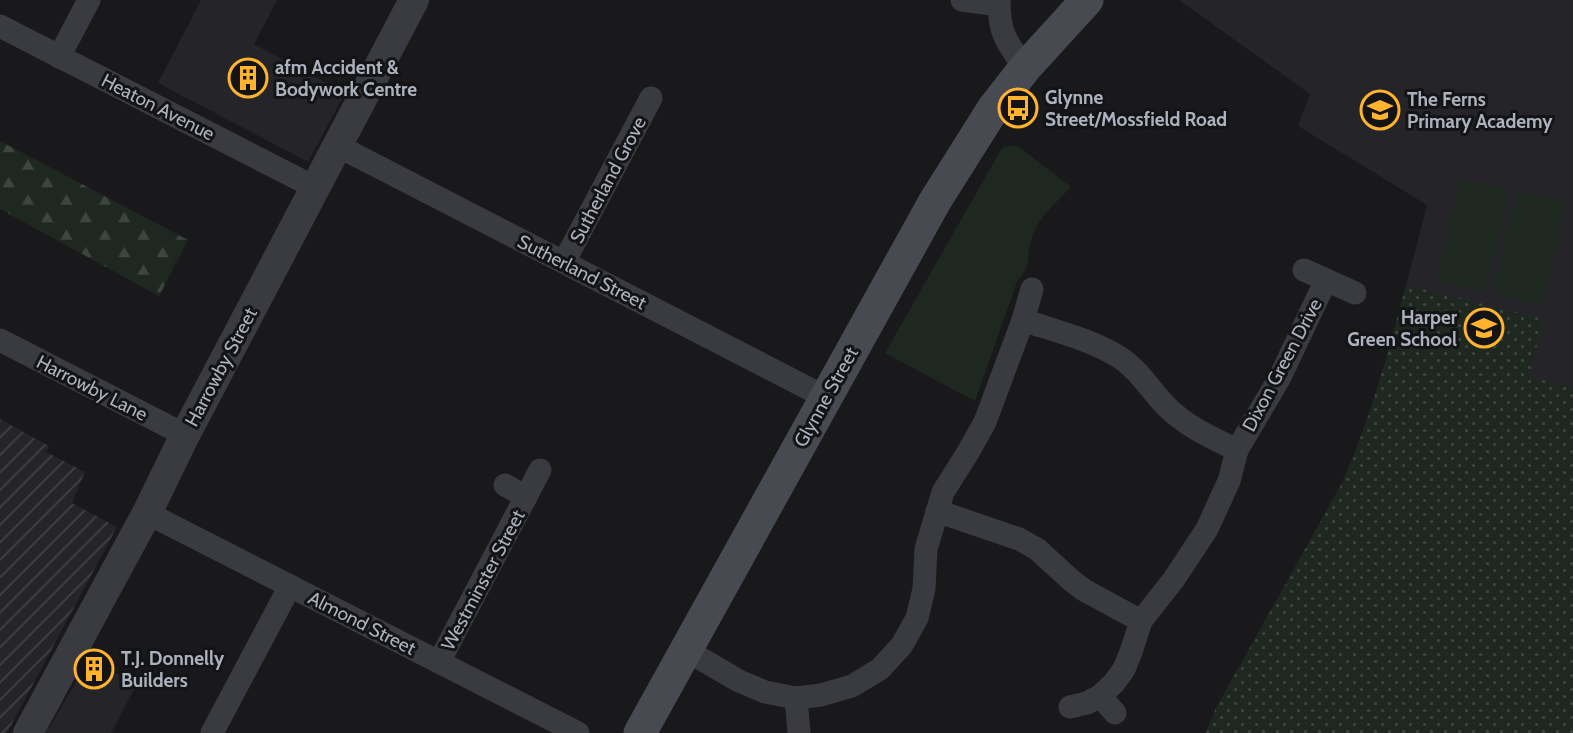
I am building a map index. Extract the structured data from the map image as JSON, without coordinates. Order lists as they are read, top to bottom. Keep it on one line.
{"streets":{"main road":["Glynne Street"],"street":["Heaton Avenue","Sutherland Grove","Sutherland Street","Dixon Green Drive","Harrowby Street","Harrowby Lane","Westminster Street","Almond Street"]},"crossings":[["Heaton Avenue","Harrowby Street"],["Sutherland Grove","Sutherland Street"],["Sutherland Street","Harrowby Street"],["Sutherland Street","Glynne Street"],["Harrowby Street","Harrowby Lane"],["Harrowby Street","Almond Street"],["Westminster Street","Almond Street"]],"places":{"building":["afm Accident & Bodywork Centre","T.J. Donnelly Builders"],"bus stop":["Glynne Street/Mossfield Road"],"school or university":["The Ferns Primary Academy","Harper Green School"]}}
